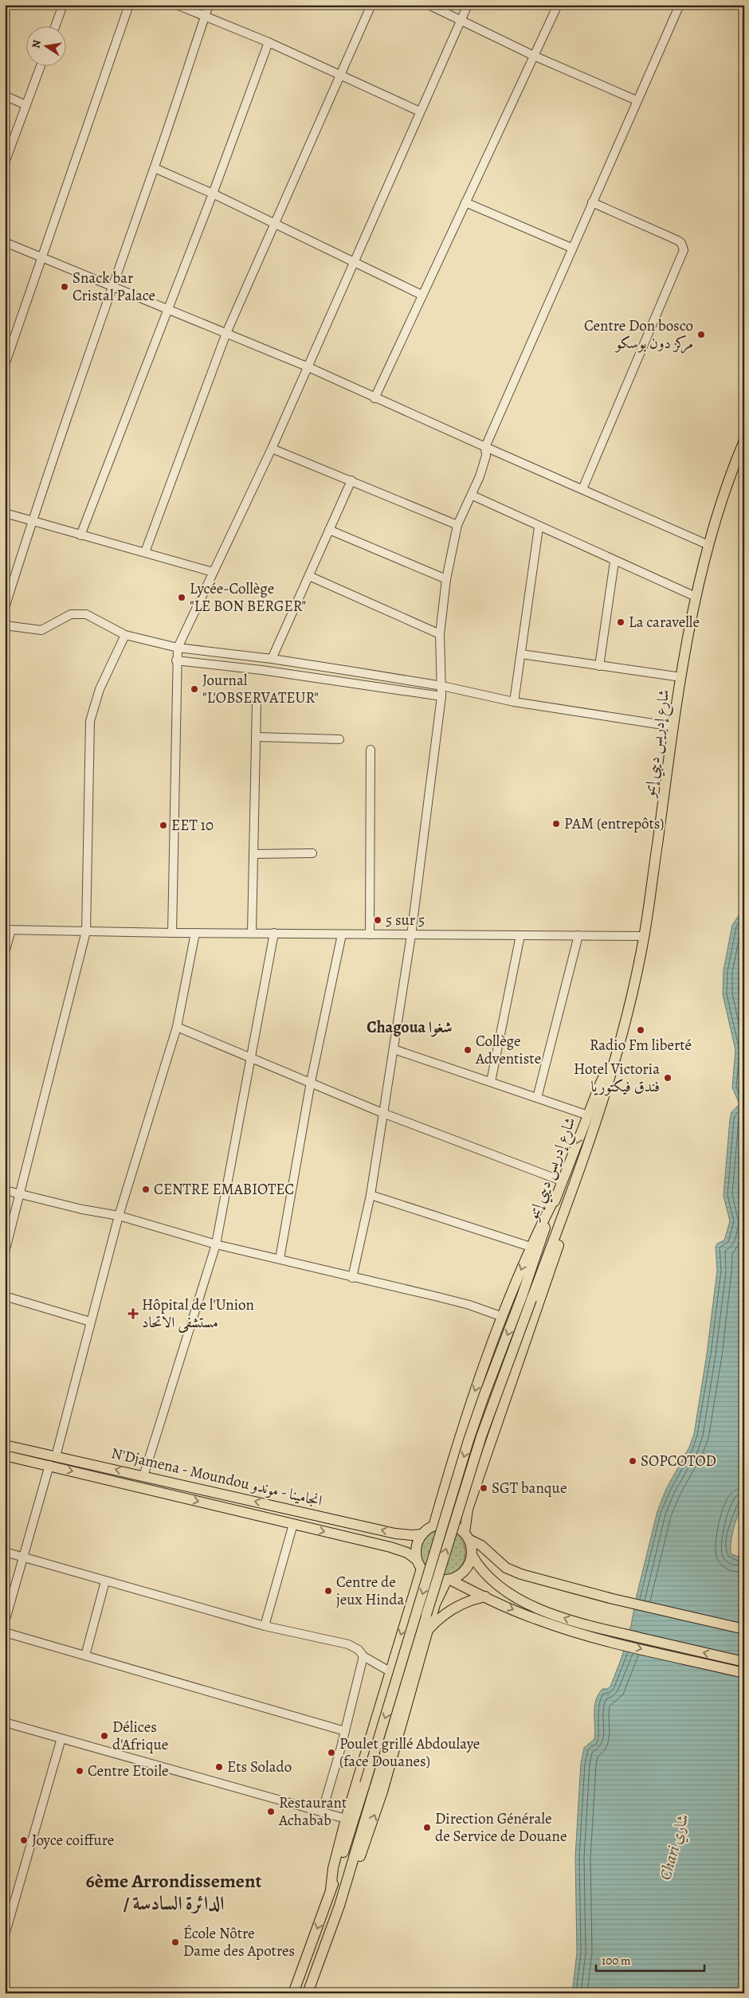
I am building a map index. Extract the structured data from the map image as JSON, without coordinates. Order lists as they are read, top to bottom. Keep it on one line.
{"streets":{"main road":["شارع إدريس ديبي إتنو","N'Djamena - Moundou انجامينا - موندو"]},"districts":["Chagoua شغوا","6ème Arrondissement / الدائرة السادسة"],"water":["Chari شاري"],"places":{"other":["Snack bar Cristal Palace","Centre Don bosco مركز دون بوسكو","Lycée-Collège \"LE BON BERGER\"","La caravelle","Journal \"L'OBSERVATEUR\"","PAM (entrepôts)","EET 10","5 sur 5","Radio Fm liberté","Collège Adventiste","Hotel Victoria فندق فيكتوريا","CENTRE EMABIOTEC","SOPCOTOD","SGT banque","Centre de jeux Hinda","Délices d'Afrique","Poulet grillé Abdoulaye (face Douanes)","Ets Solado","Centre Etoile","Restaurant Achabab","Direction Générale de Service de Douane","Joyce coiffure","École Nôtre Dame des Apotres"],"health":["Hôpital de l'Union مستشفى الاتحاد"]},"scale_bar":"100 m","north":"left"}
